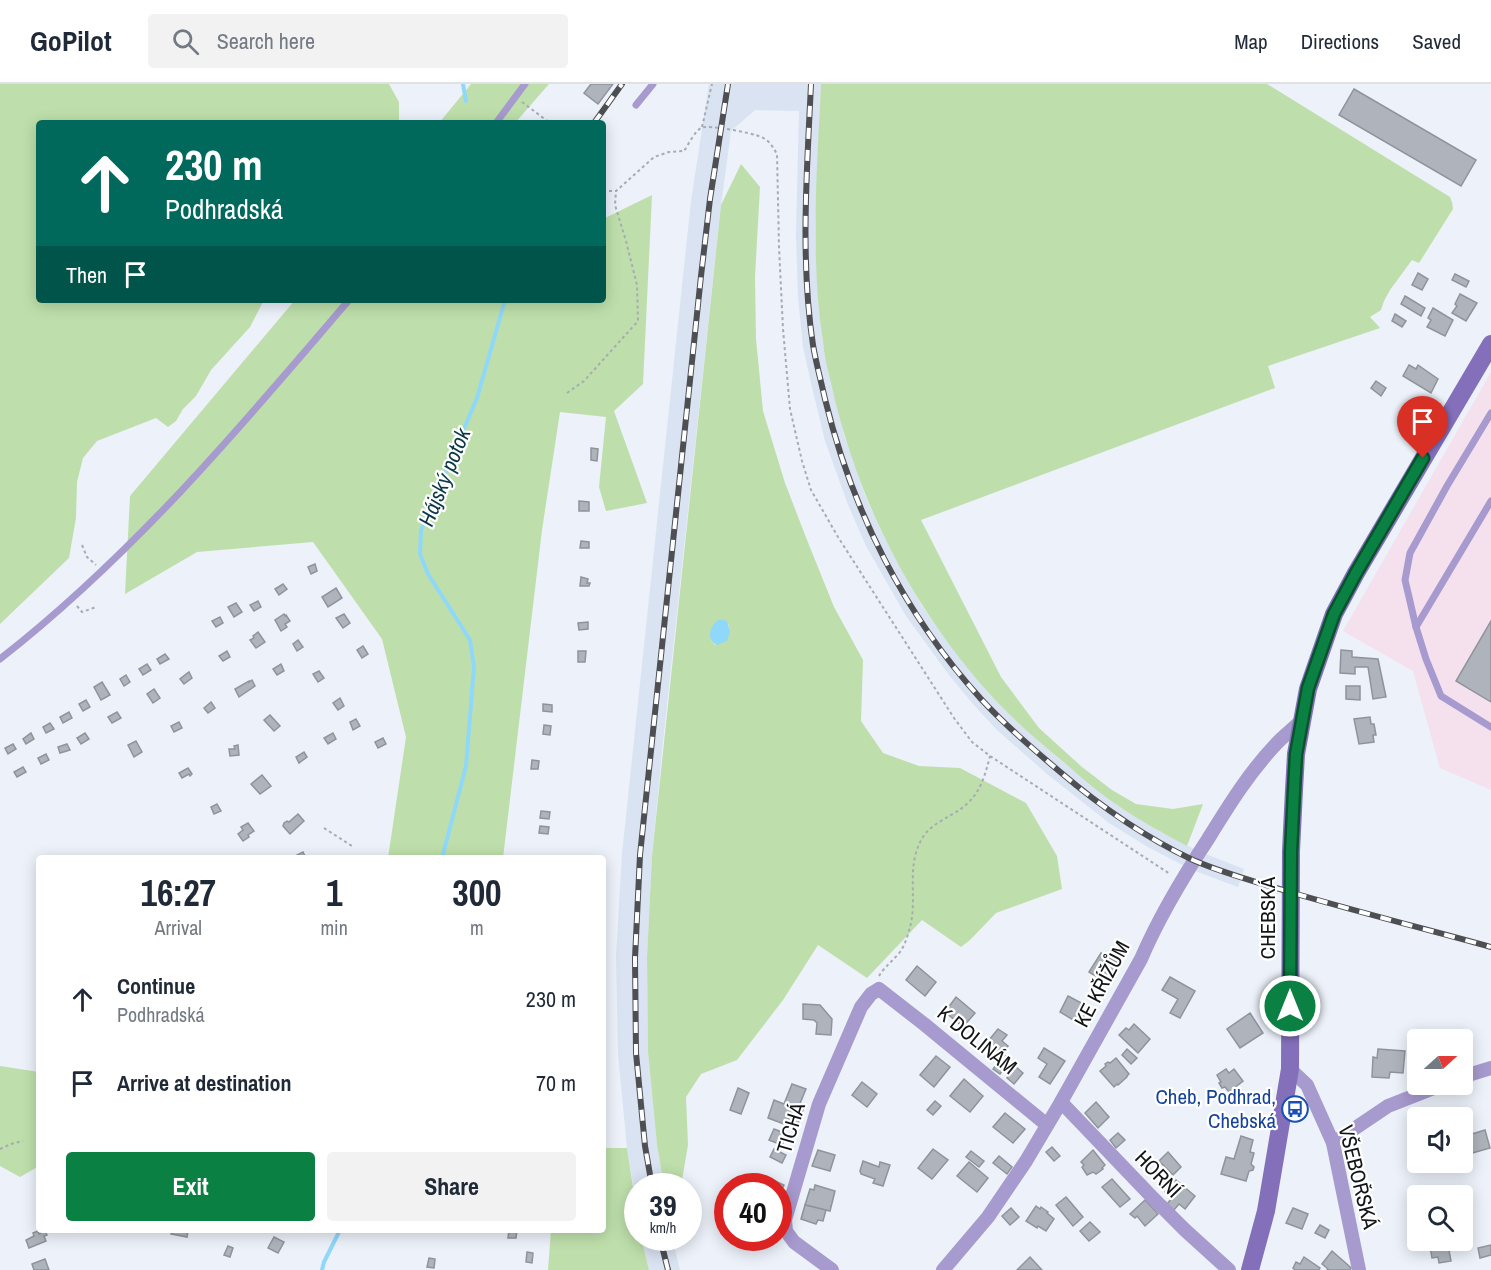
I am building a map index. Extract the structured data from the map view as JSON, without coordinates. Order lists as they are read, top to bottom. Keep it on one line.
{"streets":{"street":["CHEBSKÁ","KE KŘÍŽŮM","K DOLINÁM","TICHÁ","HORNÍ","VŠEBOŘSKÁ"]},"crossings":[["CHEBSKÁ","KE KŘÍŽŮM"],["CHEBSKÁ","VŠEBOŘSKÁ"],["KE KŘÍŽŮM","K DOLINÁM"],["KE KŘÍŽŮM","HORNÍ"],["K DOLINÁM","TICHÁ"]],"water":["Hájský potok"],"places":{"bus stop":["Cheb, Podhrad, Chebská"]},"north":"right","page":{"header":"GoPilot","search":"Search here","nav":["Map","Directions","Saved"],"turn":["230 m","Podhradská"],"then":"Then","eta":["16:27","Arrival","1","min","300","m"],"list":[{"name":"Continue","note":"Podhradská","value":"230 m"},{"name":"Arrive at destination","value":"70 m"}],"buttons":["Exit","Share"],"speed":"39 km/h","limit":"40"}}
